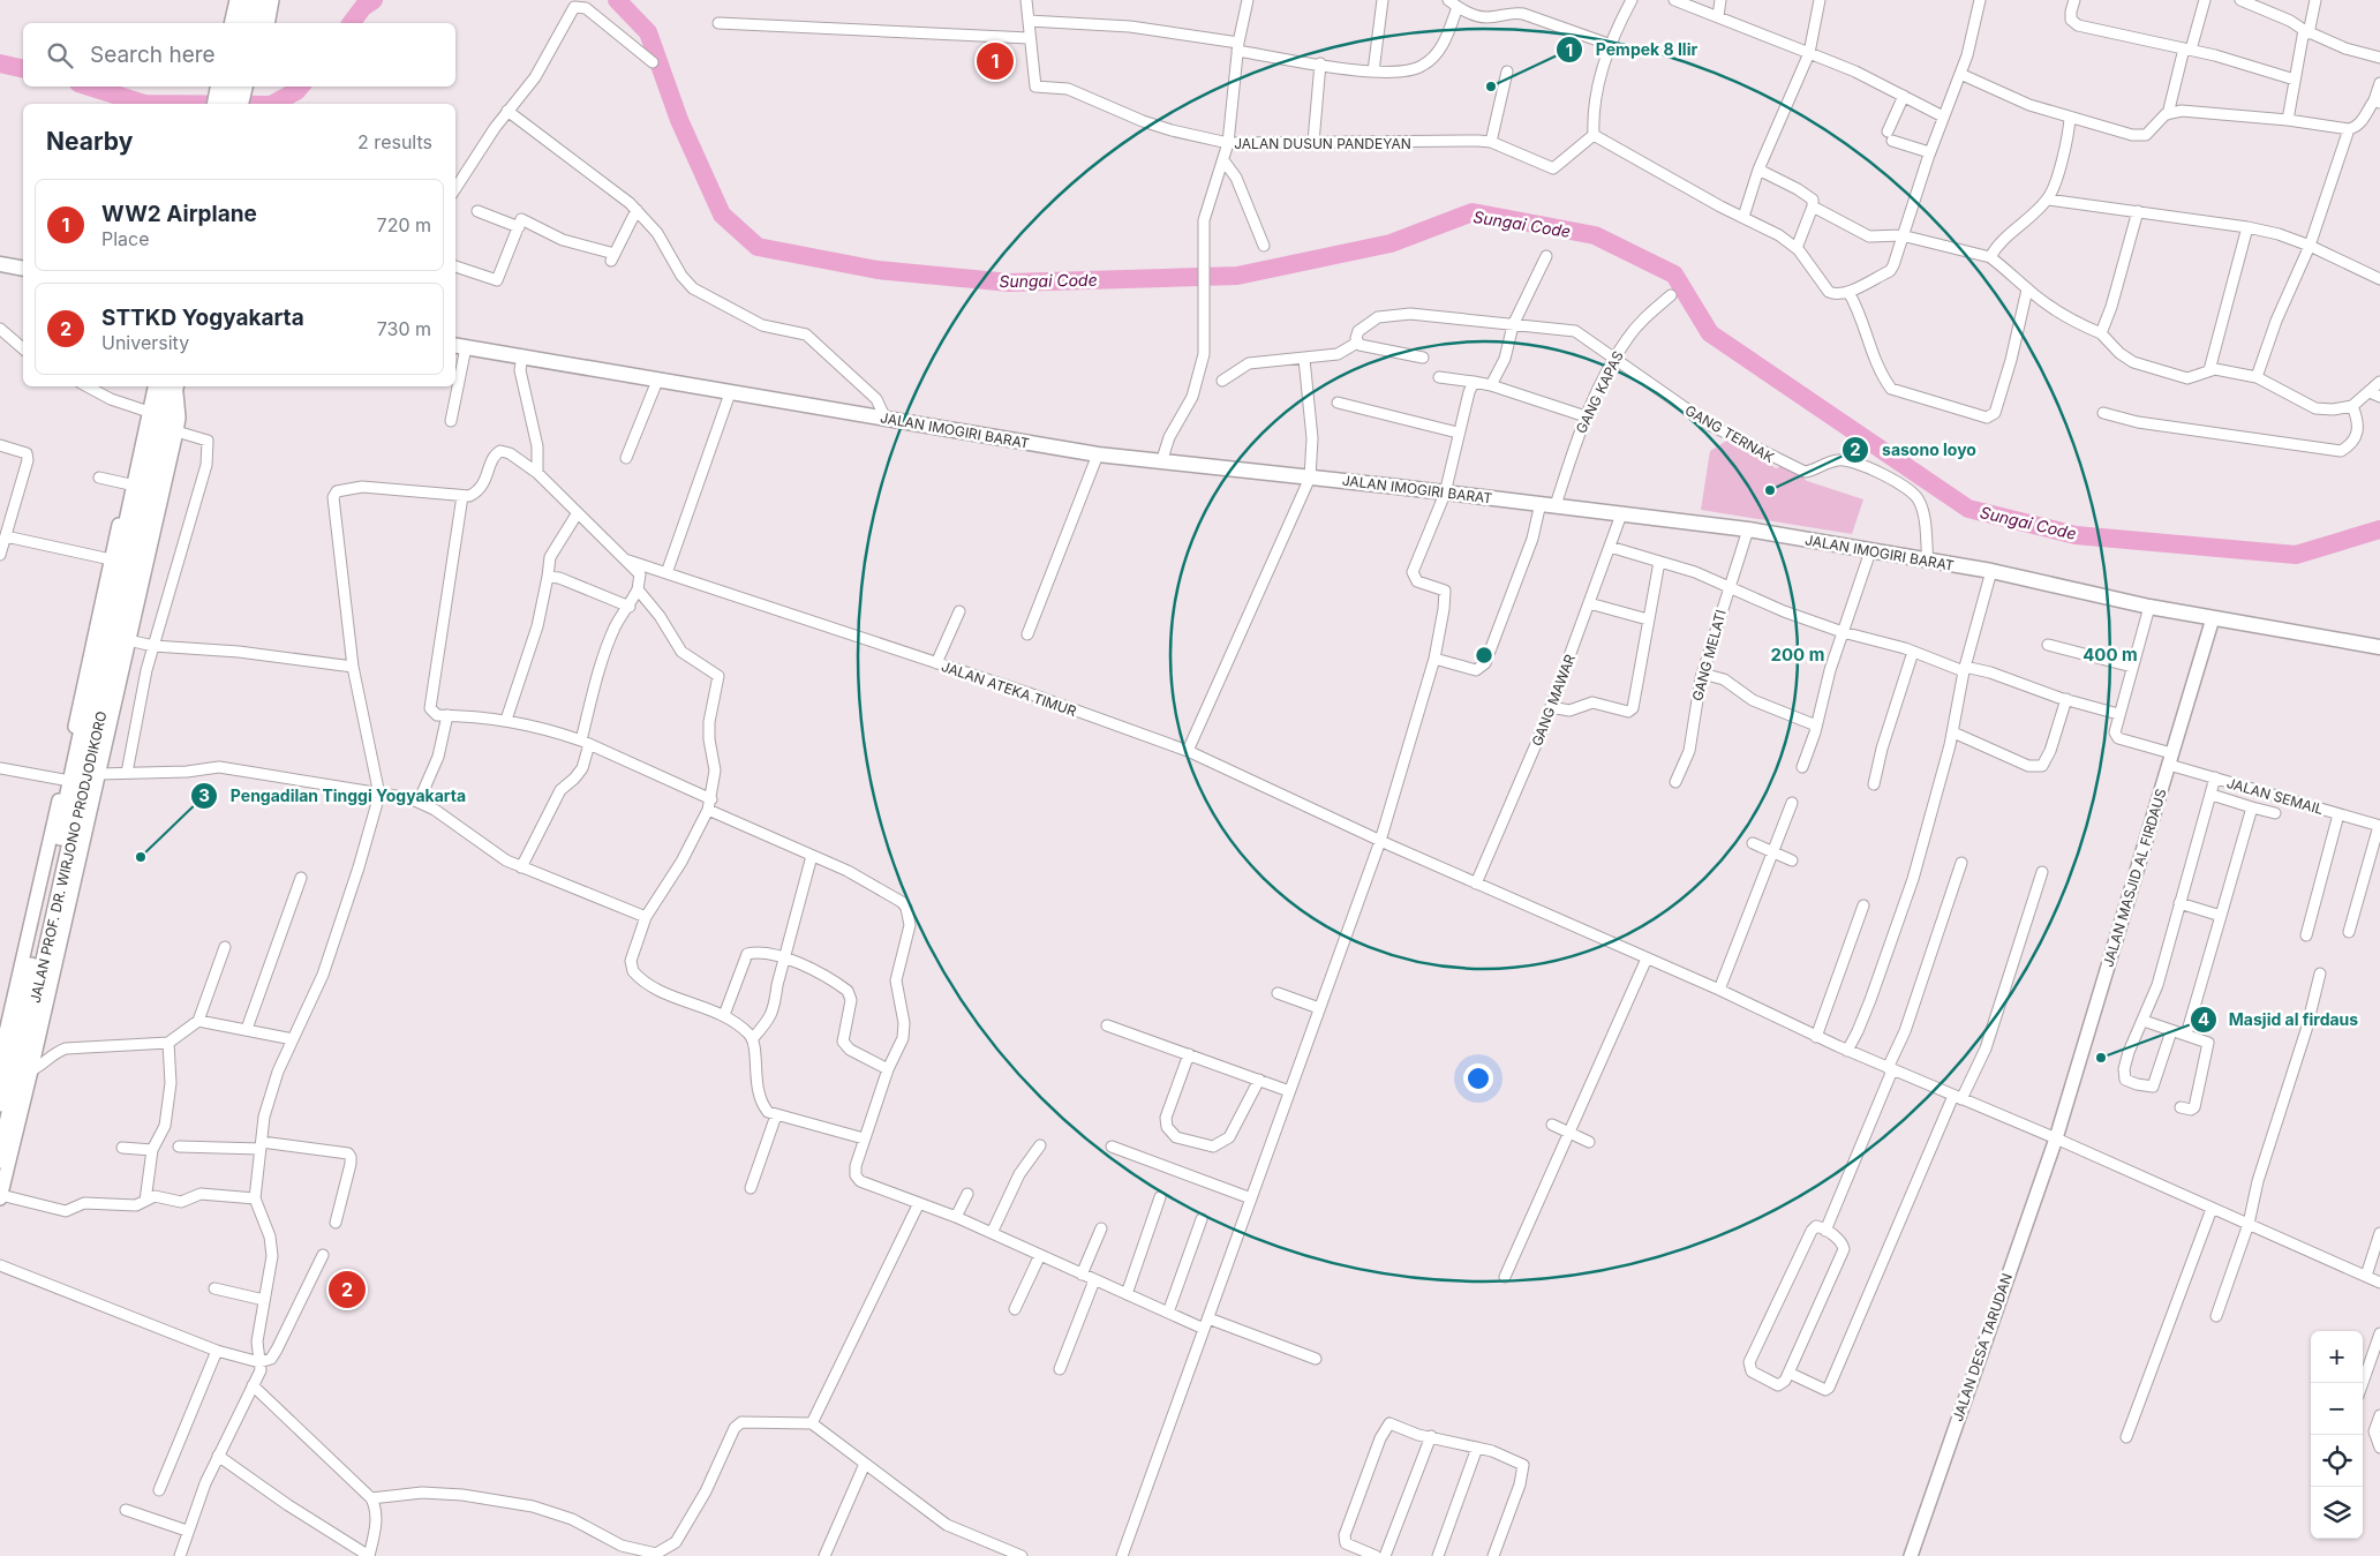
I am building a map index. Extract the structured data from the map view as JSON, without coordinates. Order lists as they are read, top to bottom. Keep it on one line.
{"streets":{"highway":["JALAN PROF. DR. WIRJONO PRODJODIKORO"],"main road":["JALAN IMOGIRI BARAT"],"street":["JALAN DUSUN PANDEYAN","GANG KAPAS","GANG TERNAK","GANG MELATI","JALAN ATEKA TIMUR","GANG MAWAR","JALAN SEMAIL","JALAN MASJID AL FIRDAUS","JALAN DESA TARUDAN"]},"crossings":[["JALAN DUSUN PANDEYAN","JALAN IMOGIRI BARAT"],["GANG KAPAS","JALAN IMOGIRI BARAT"],["GANG KAPAS","GANG TERNAK"],["JALAN IMOGIRI BARAT","GANG TERNAK"],["JALAN IMOGIRI BARAT","GANG MELATI"],["JALAN IMOGIRI BARAT","GANG MAWAR"],["JALAN IMOGIRI BARAT","JALAN MASJID AL FIRDAUS"],["JALAN ATEKA TIMUR","GANG MAWAR"],["JALAN ATEKA TIMUR","JALAN MASJID AL FIRDAUS"],["JALAN ATEKA TIMUR","JALAN DESA TARUDAN"],["JALAN SEMAIL","JALAN MASJID AL FIRDAUS"],["JALAN MASJID AL FIRDAUS","JALAN DESA TARUDAN"]],"water":["Sungai Code"],"places":["Pempek 8 Ilir","sasono loyo","Pengadilan Tinggi Yogyakarta","Masjid al firdaus"],"page":{"search":"Search here","pins":["1","2"],"heading":["Nearby","2 results"],"list":[{"mark":"1","name":"WW2 Airplane","note":"Place","value":"720 m"},{"mark":"2","name":"STTKD Yogyakarta","note":"University","value":"730 m"}],"map_buttons":["+","−"]},"rings":["200 m","400 m"]}
